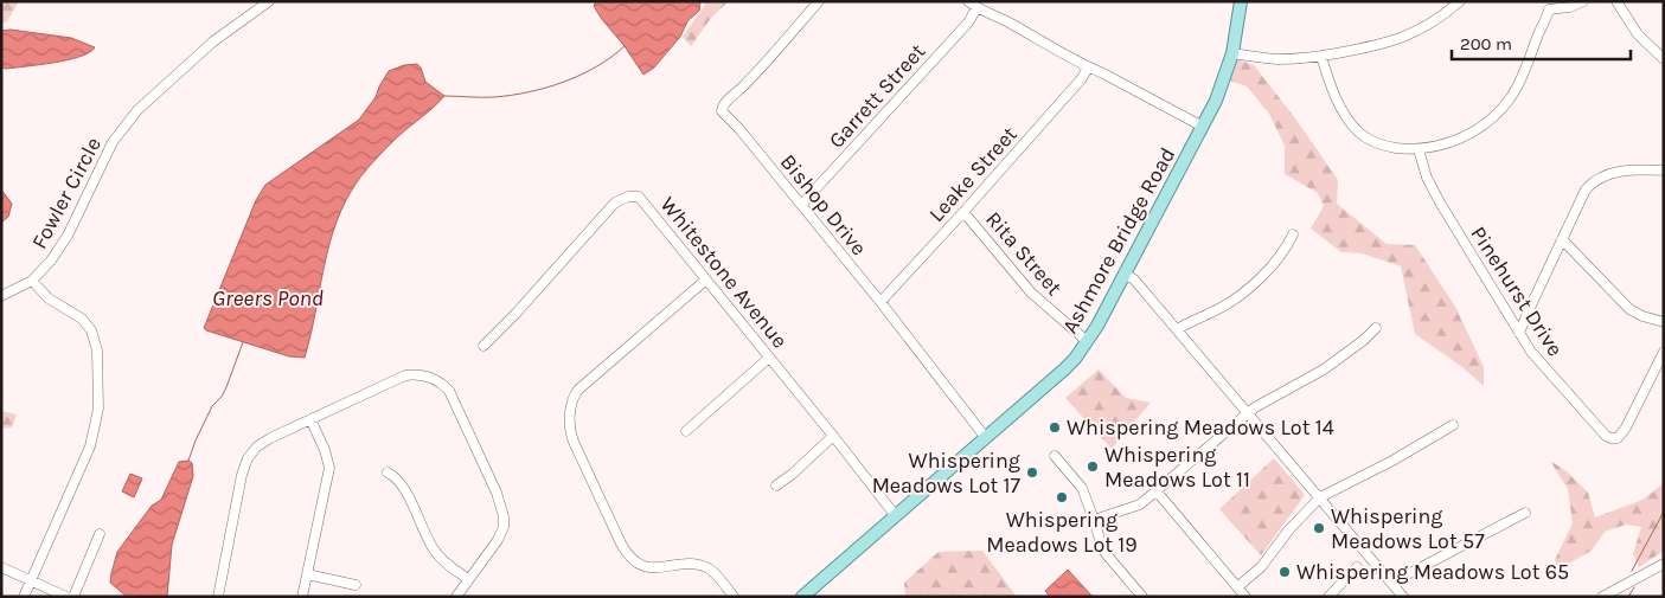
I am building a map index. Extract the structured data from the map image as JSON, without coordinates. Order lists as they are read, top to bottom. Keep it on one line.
{"streets":{"main road":["Ashmore Bridge Road"],"street":["Garrett Street","Leake Street","Fowler Circle","Bishop Drive","Rita Street","Whitestone Avenue","Pinehurst Drive"]},"crossings":[["Garrett Street","Bishop Drive"],["Leake Street","Bishop Drive"],["Leake Street","Rita Street"],["Bishop Drive","Ashmore Bridge Road"],["Ashmore Bridge Road","Rita Street"],["Ashmore Bridge Road","Whitestone Avenue"]],"water":["Greers Pond"],"places":["Whispering Meadows Lot 14","Whispering Meadows Lot 11","Whispering Meadows Lot 17","Whispering Meadows Lot 19","Whispering Meadows Lot 57","Whispering Meadows Lot 65"],"scale_bar":"200 m"}
